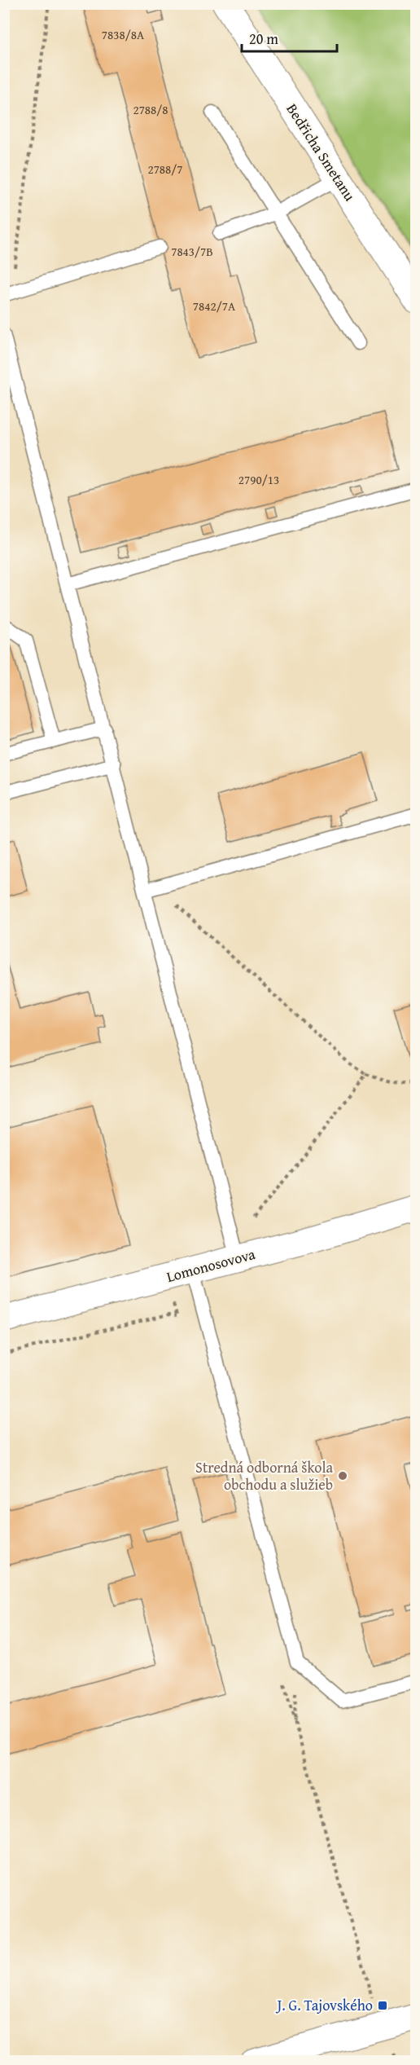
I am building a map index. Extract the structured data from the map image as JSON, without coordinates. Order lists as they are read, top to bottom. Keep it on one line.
{"streets":{"street":["Bedřicha Smetanu","Lomonosovova"]},"places":{"other":["Stredná odborná škola obchodu a služieb"],"transit":["J. G. Tajovského"]},"house_numbers":["7838/8A","2788/8","2788/7","7843/7B","7842/7A","2790/13"],"scale_bar":"20 m"}
